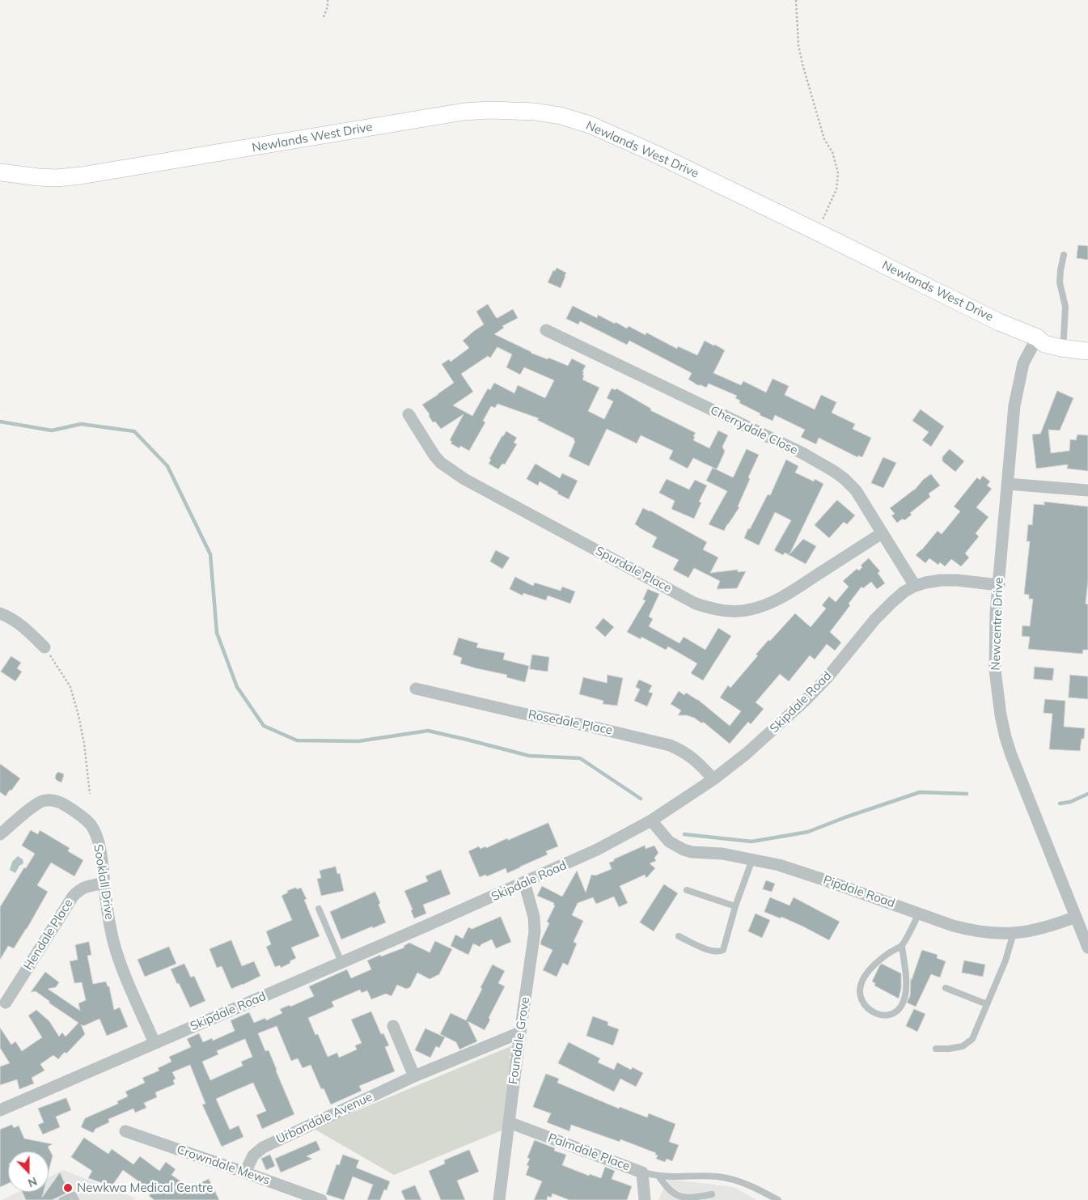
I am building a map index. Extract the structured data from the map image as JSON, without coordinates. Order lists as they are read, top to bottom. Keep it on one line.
{"streets":{"street":["Newlands West Drive","Cherrydale Close","Spurdale Place","Newcentre Drive","Skipdale Road","Rosedale Place","Sooklall Drive","Pipdale Road","Hendale Place","Foundale Grove","Urbandale Avenue","Palmdale Place","Crowndale Mews"]},"crossings":[["Newlands West Drive","Newcentre Drive"],["Cherrydale Close","Spurdale Place"],["Cherrydale Close","Skipdale Road"],["Newcentre Drive","Skipdale Road"],["Newcentre Drive","Pipdale Road"],["Skipdale Road","Rosedale Place"],["Skipdale Road","Sooklall Drive"],["Skipdale Road","Pipdale Road"],["Skipdale Road","Foundale Grove"],["Sooklall Drive","Hendale Place"],["Foundale Grove","Urbandale Avenue"],["Foundale Grove","Palmdale Place"],["Urbandale Avenue","Crowndale Mews"]],"places":["Newkwa Medical Centre"],"north":"bottom"}
